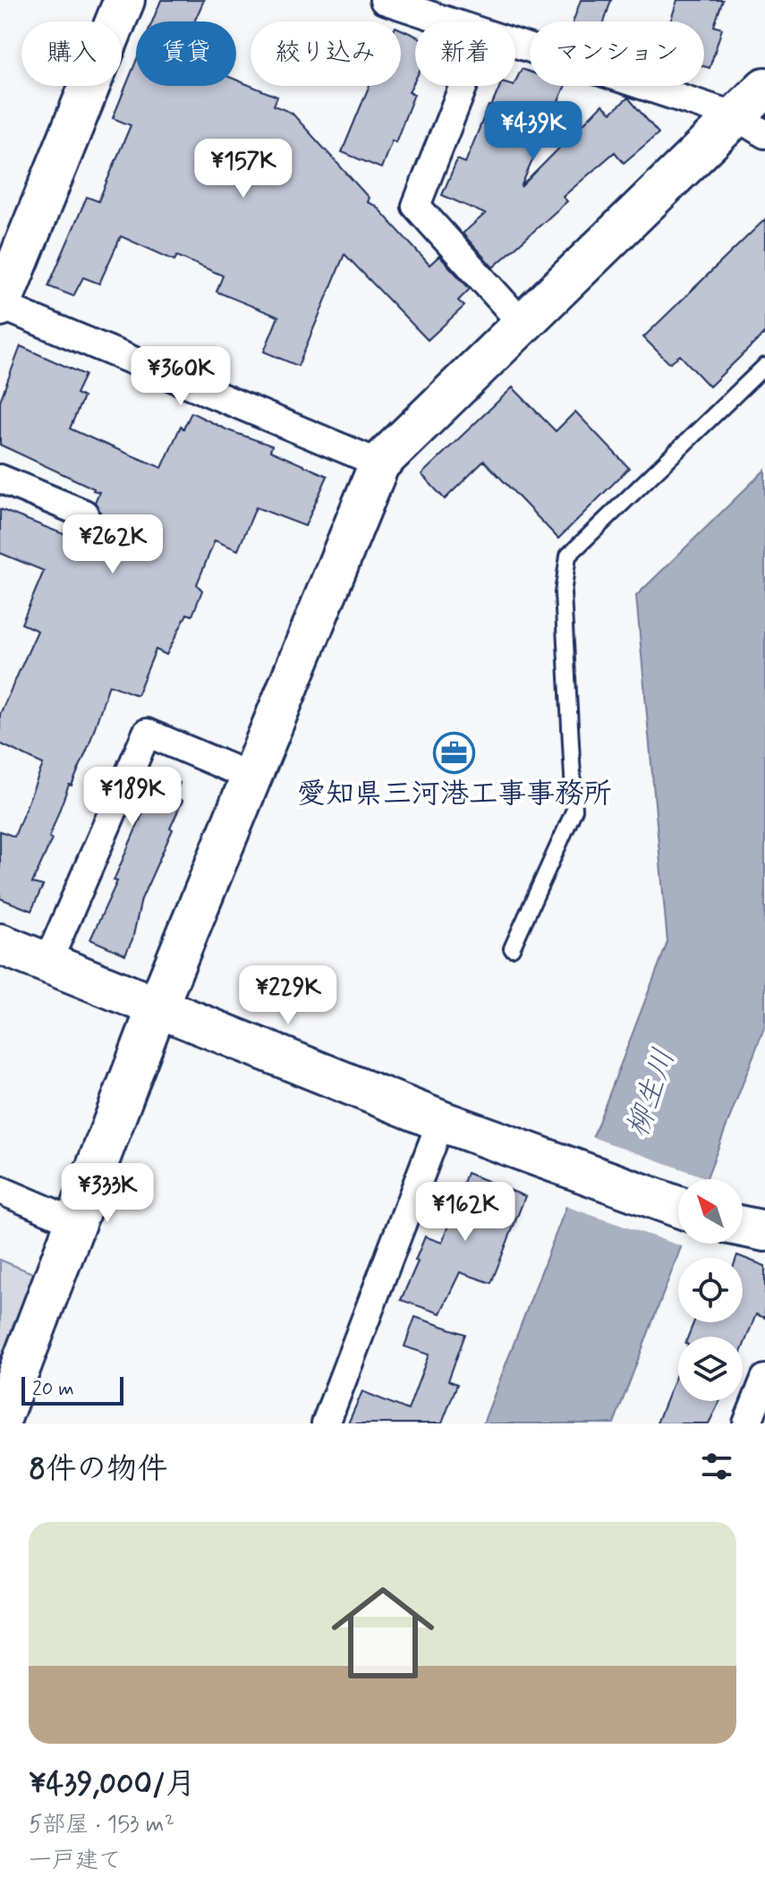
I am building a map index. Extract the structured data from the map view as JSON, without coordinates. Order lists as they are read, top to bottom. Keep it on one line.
{"water":["柳生川"],"places":{"office":["愛知県三河港工事事務所"]},"scale_bar":"20 m","north":"top left","page":{"chip":["購入","賃貸","絞り込み","新着","マンション"],"price":["¥439K","¥157K","¥360K","¥262K","¥189K","¥229K","¥333K","¥162K"],"scale":"20 m","heading":"8件の物件","list":[{"name":"¥439,000/月","note":"5部屋 · 153 m² · 一戸建て"}]}}
